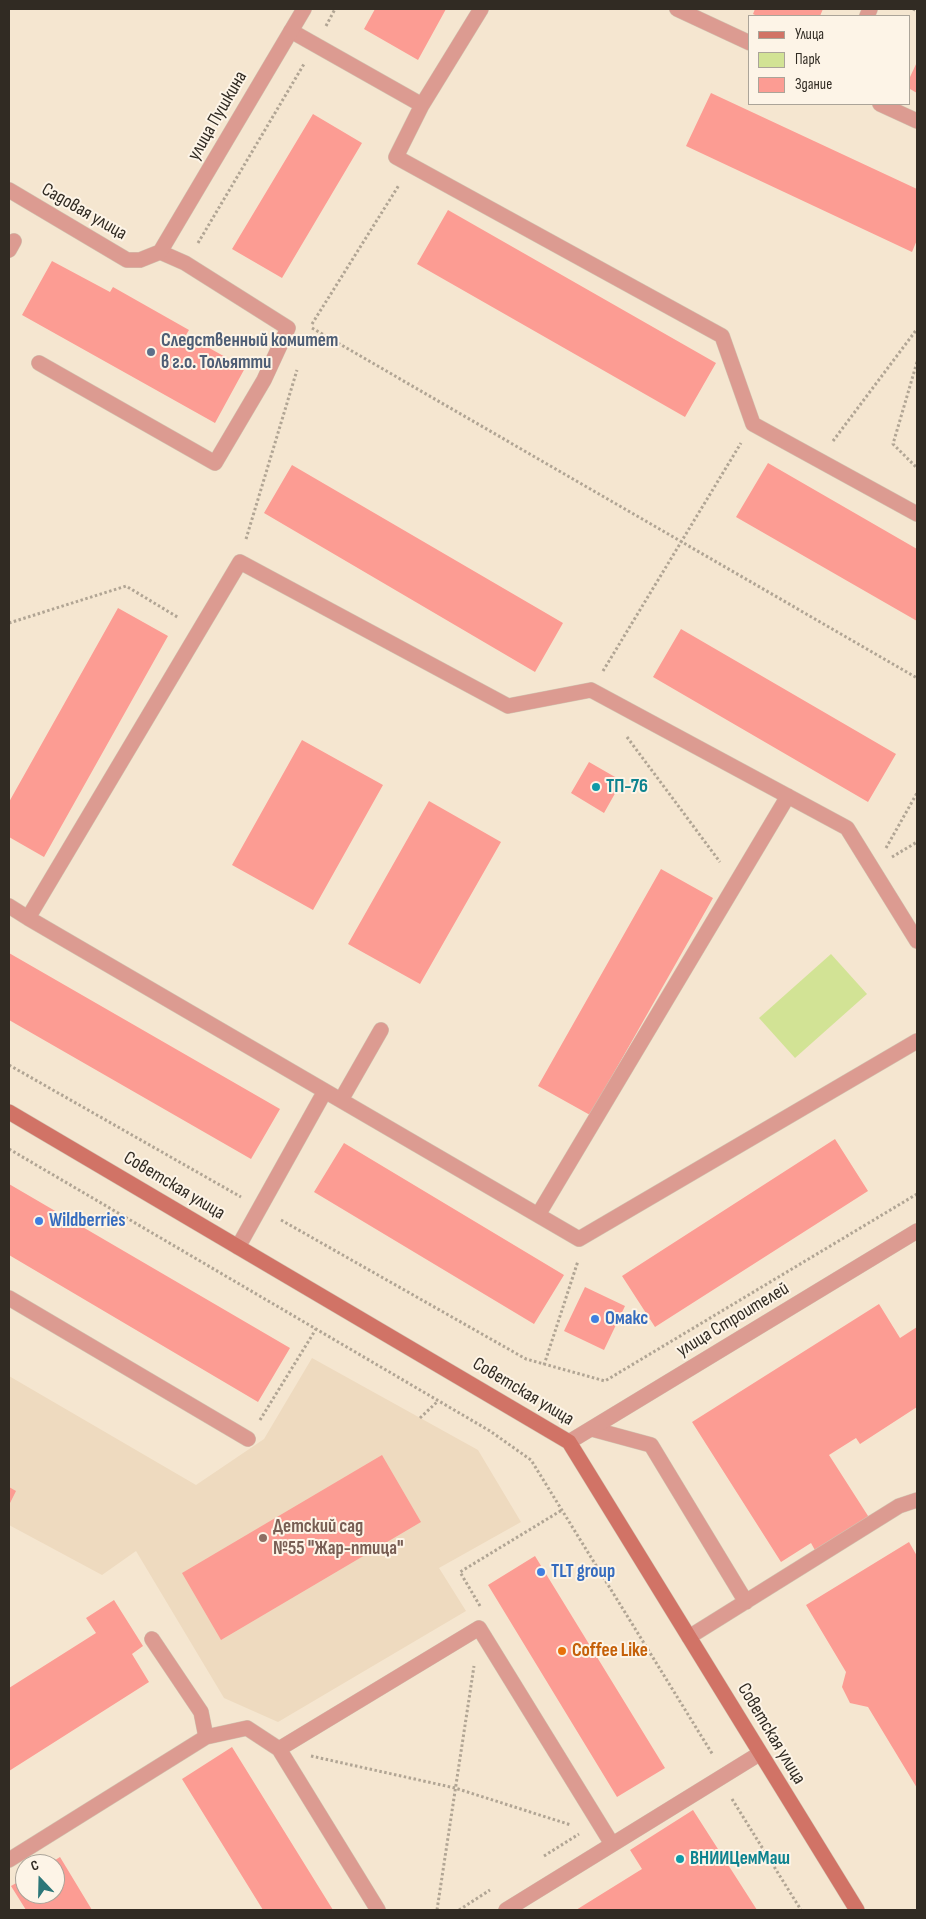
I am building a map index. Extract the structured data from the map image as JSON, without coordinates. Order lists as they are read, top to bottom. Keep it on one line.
{"streets":{"main road":["Советская улица"],"street":["улица Пушкина","Садовая улица","улица Строителей"]},"crossings":[["улица Пушкина","Садовая улица"],["Советская улица","улица Строителей"]],"places":["Следственный комитет в г.о. Тольятти","ТП-76","Wildberries","Омакс","Детский сад №55 \"Жар-птица\"","TLT group","Coffee Like","ВНИИЦемМаш"],"legend":["Улица","Парк","Здание"],"north":"top"}
